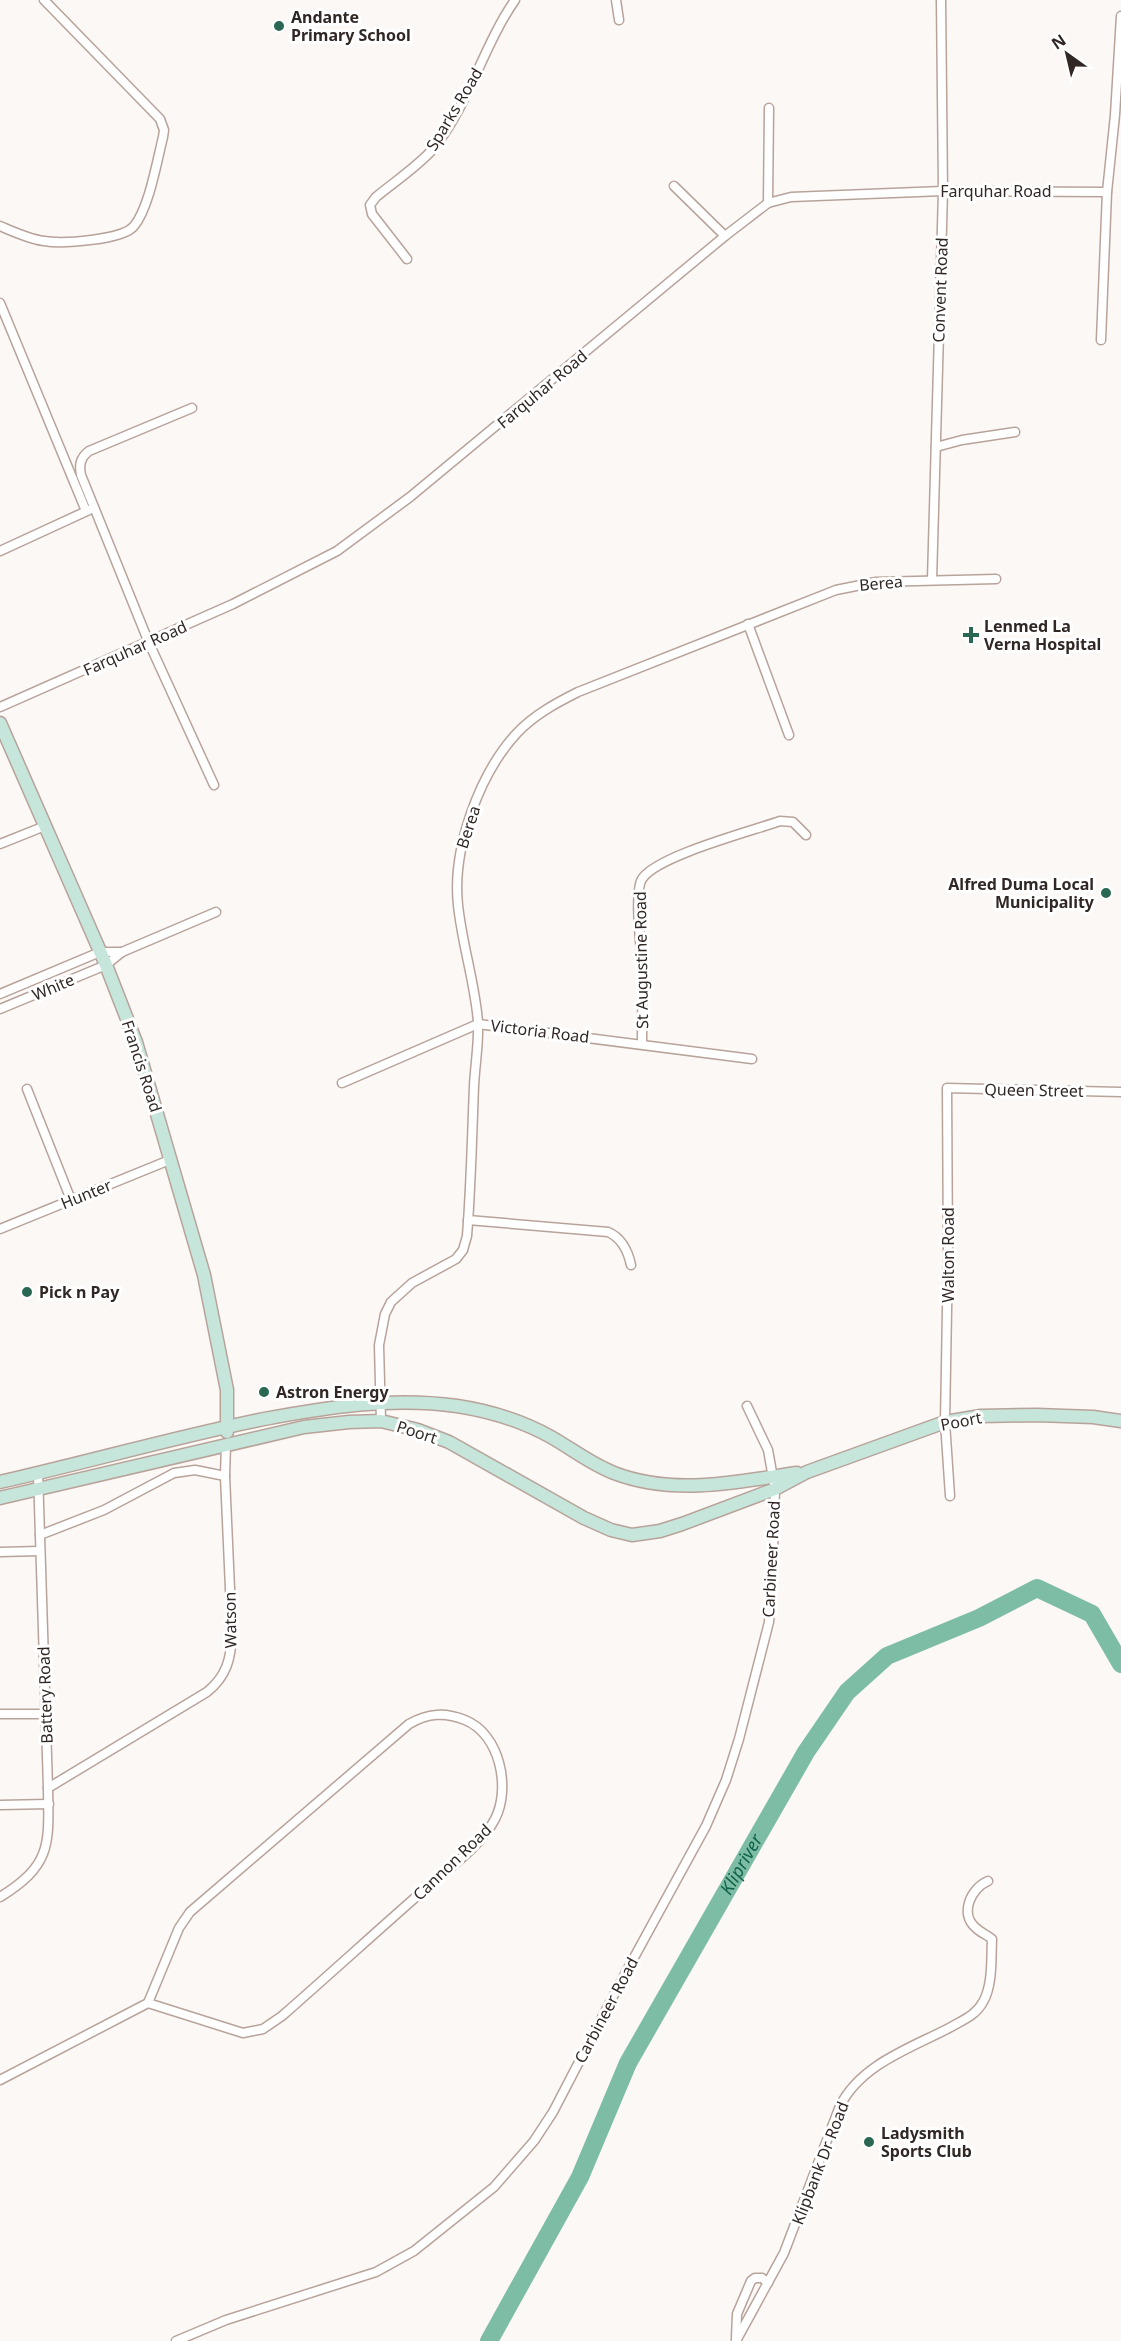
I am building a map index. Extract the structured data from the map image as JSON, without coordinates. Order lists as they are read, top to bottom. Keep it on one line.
{"streets":{"street":["Sparks Road","Farquhar Road","Convent Road","Berea","St Augustine Road","White","Victoria Road","Francis Road","Queen Street","Hunter","Walton Road","Poort","Carbineer Road","Watson","Battery Road","Cannon Road","Klipbank Dr Road"]},"crossings":[["Farquhar Road","Convent Road"],["Convent Road","Berea"],["Berea","Victoria Road"],["Berea","Poort"],["St Augustine Road","Victoria Road"],["White","Francis Road"],["Francis Road","Hunter"],["Francis Road","Poort"],["Francis Road","Watson"],["Queen Street","Walton Road"],["Walton Road","Poort"],["Poort","Carbineer Road"],["Poort","Watson"],["Poort","Battery Road"],["Watson","Battery Road"]],"water":["Klipriver"],"places":{"other":["Andante Primary School","Alfred Duma Local Municipality","Pick n Pay","Astron Energy","Ladysmith Sports Club"],"health":["Lenmed La Verna Hospital"]},"north":"top left"}
